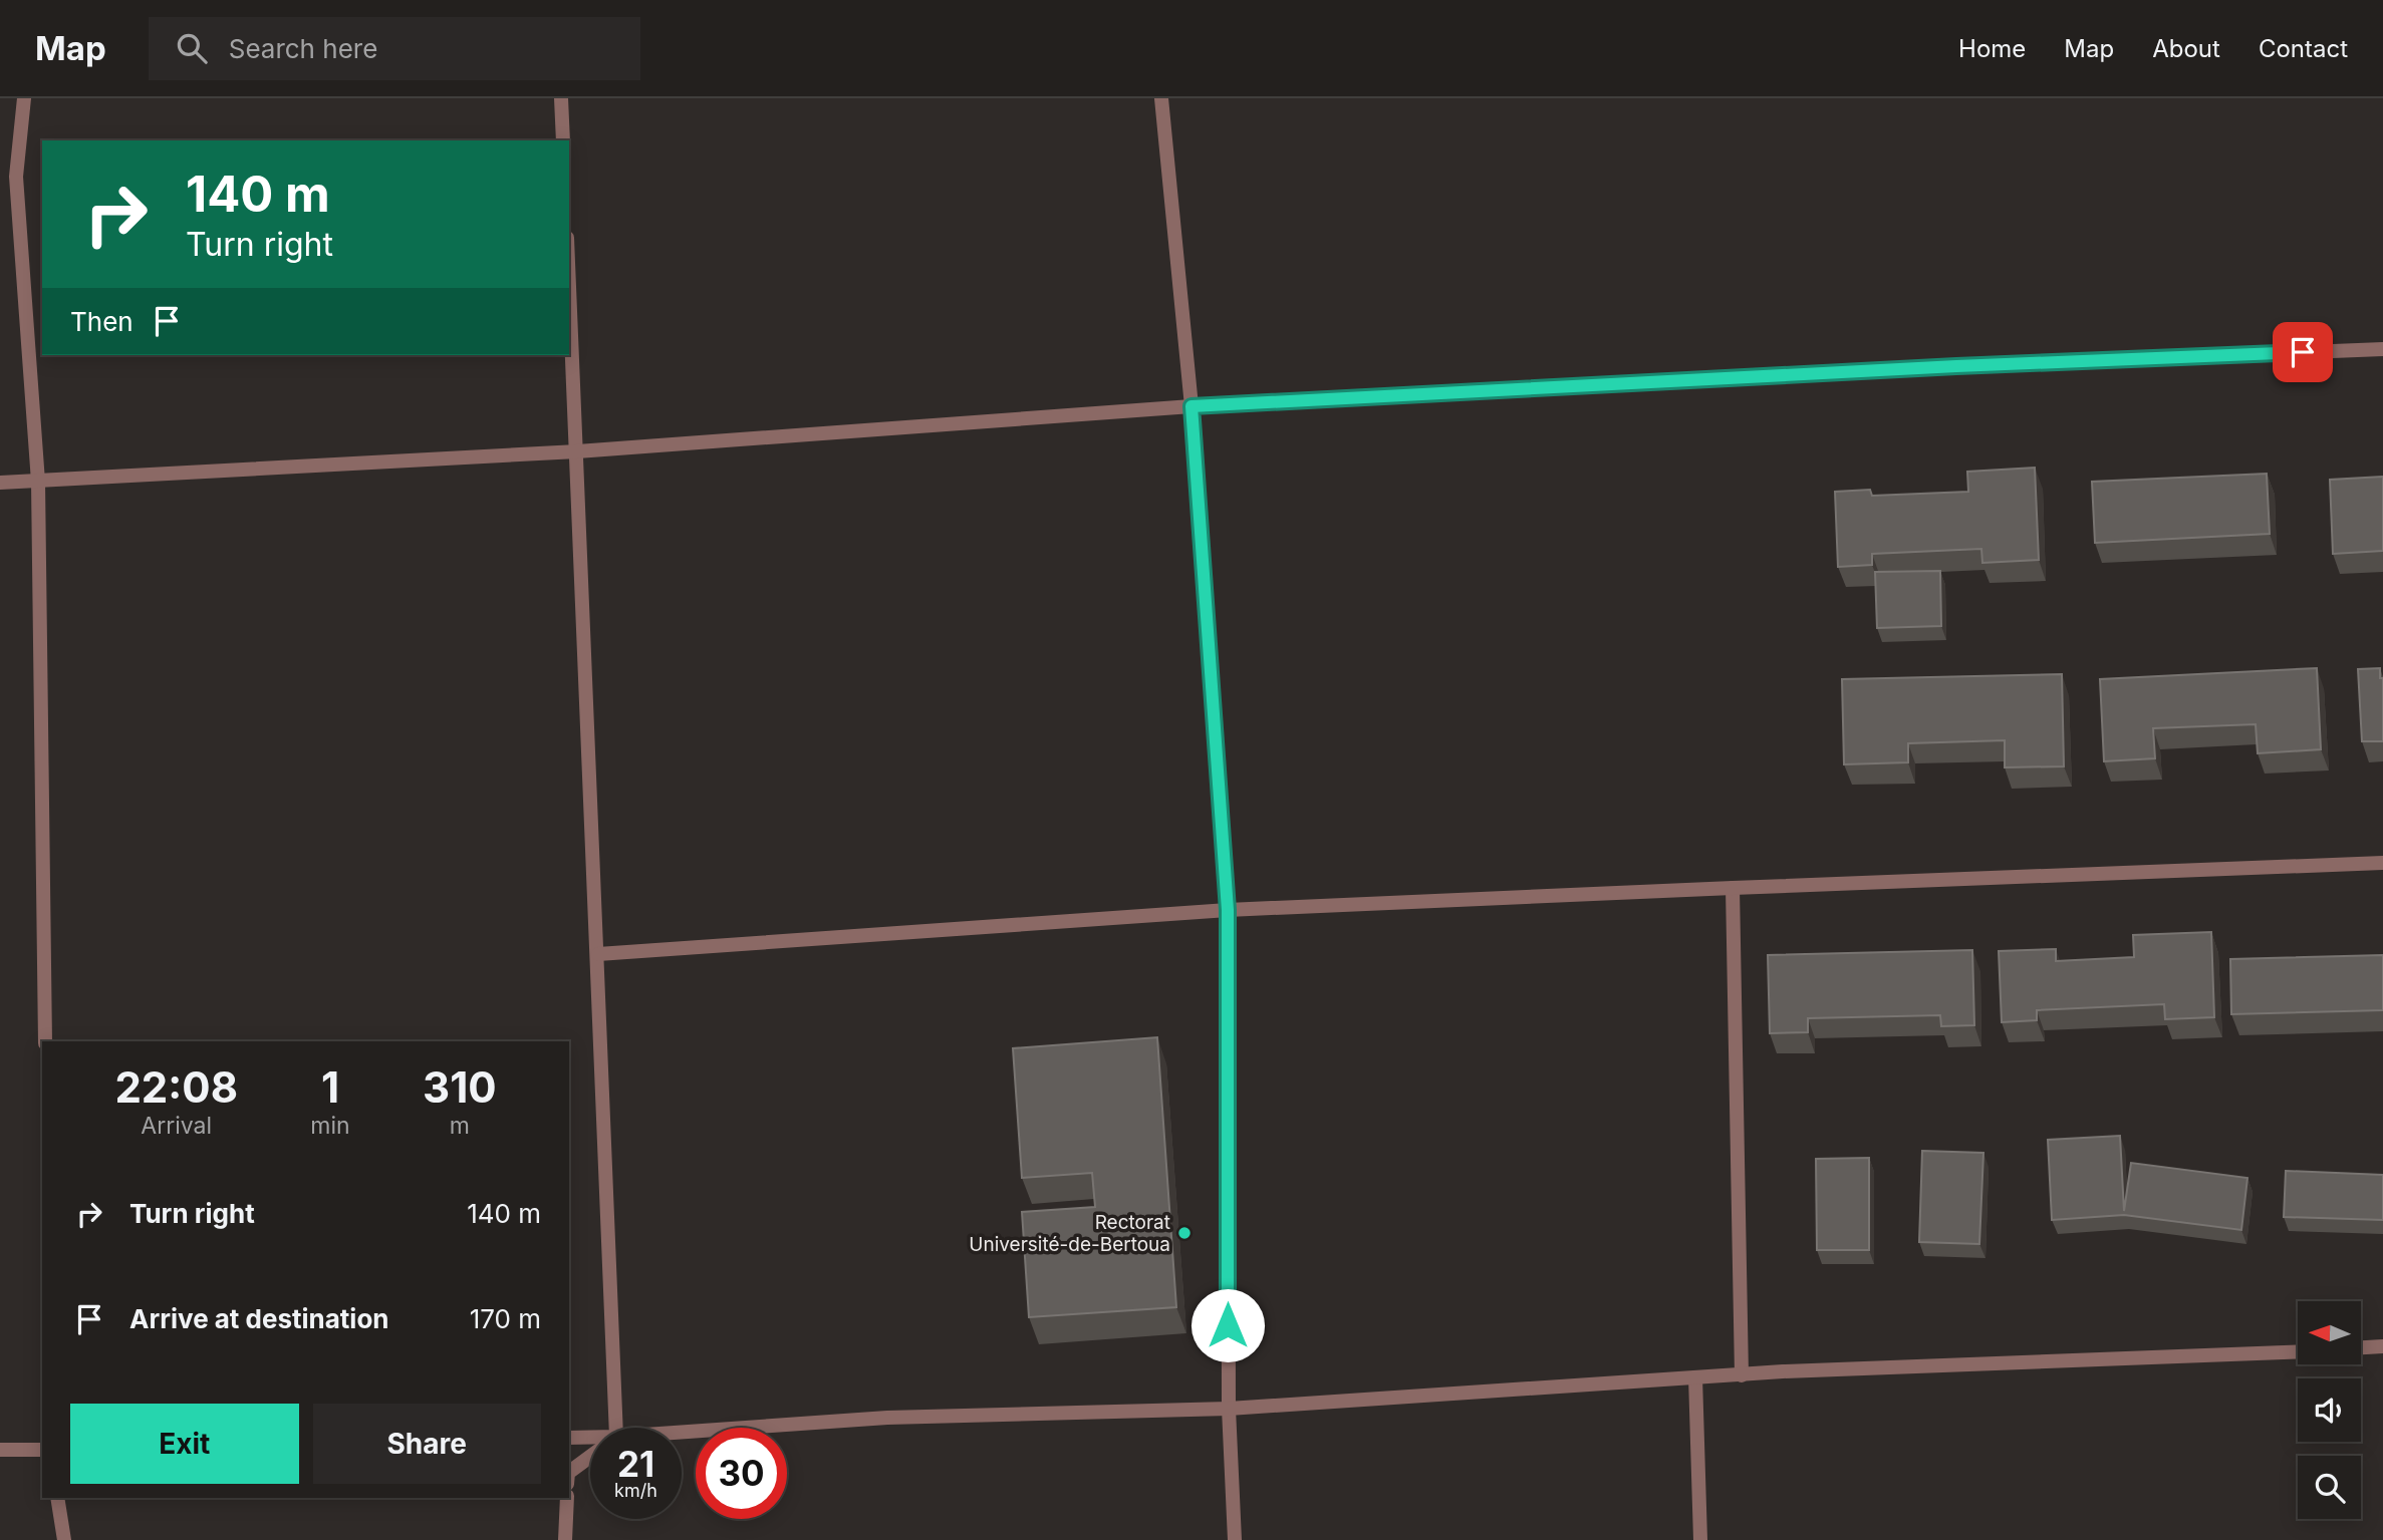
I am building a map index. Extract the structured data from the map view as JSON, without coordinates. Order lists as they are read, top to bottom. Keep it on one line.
{"places":["Rectorat Université-de-Bertoua"],"north":"left","page":{"header":"Map","search":"Search here","nav":["Home","Map","About","Contact"],"turn":["140 m","Turn right"],"then":"Then","eta":["22:08","Arrival","1","min","310","m"],"list":[{"name":"Turn right","value":"140 m"},{"name":"Arrive at destination","value":"170 m"}],"buttons":["Exit","Share"],"speed":"21 km/h","limit":"30"}}
